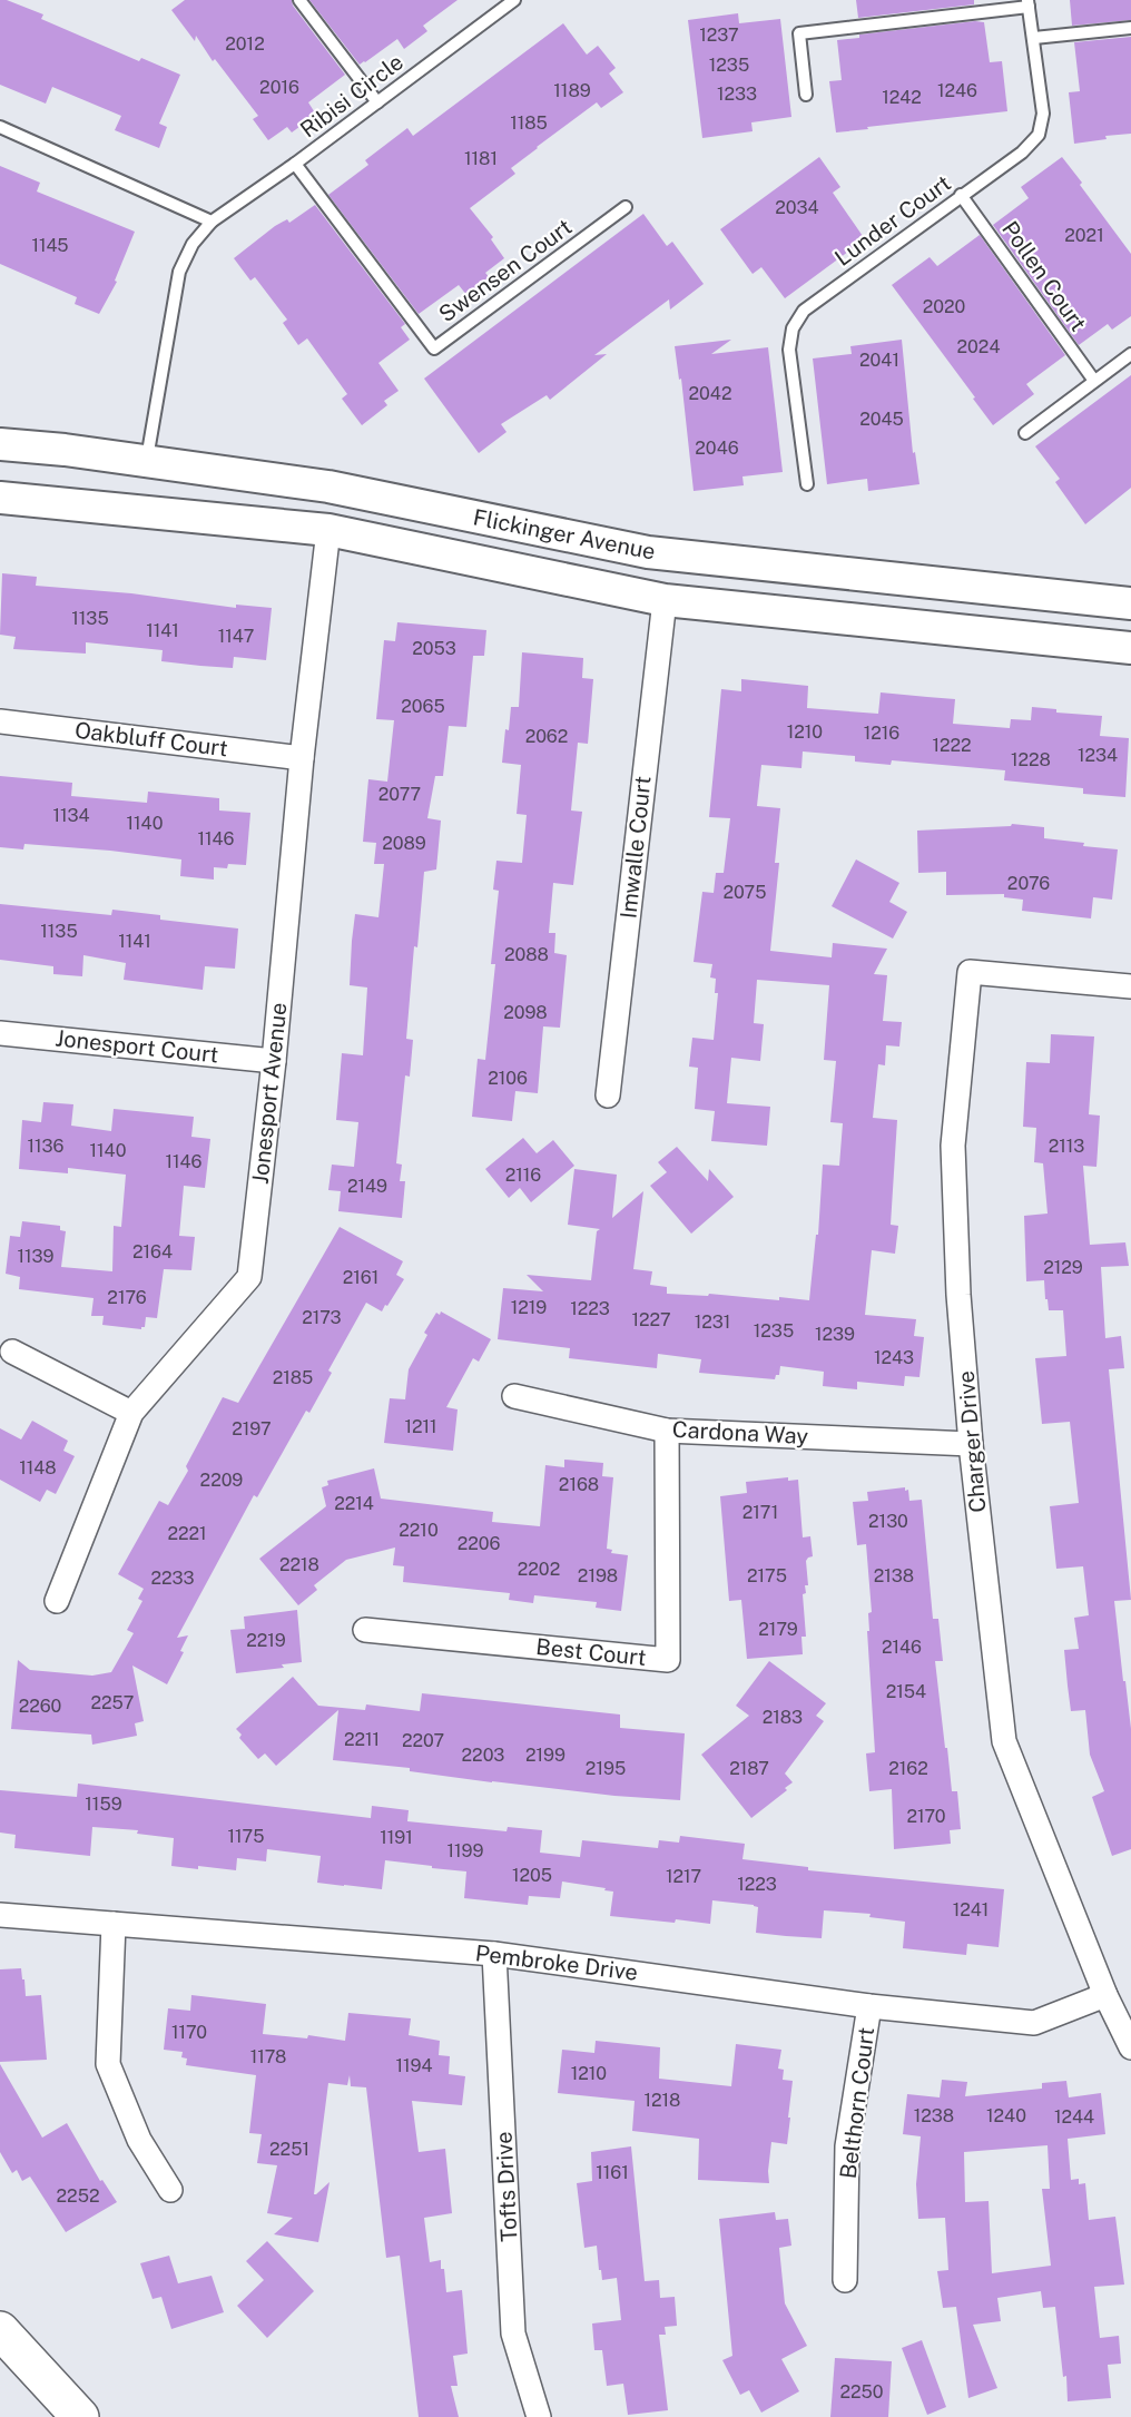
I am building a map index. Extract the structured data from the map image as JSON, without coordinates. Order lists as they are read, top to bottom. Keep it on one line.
{"streets":{"main road":["Flickinger Avenue"],"street":["Oakbluff Court","Imwalle Court","Jonesport Court","Jonesport Avenue","Cardona Way","Charger Drive","Best Court","Pembroke Drive","Belthorn Court","Tofts Drive"],"lane":["Ribisi Circle","Lunder Court","Swensen Court","Pollen Court"]},"crossings":[["Ribisi Circle","Swensen Court"],["Ribisi Circle","Flickinger Avenue"],["Lunder Court","Pollen Court"],["Flickinger Avenue","Imwalle Court"],["Flickinger Avenue","Jonesport Avenue"],["Oakbluff Court","Jonesport Avenue"],["Jonesport Court","Jonesport Avenue"],["Cardona Way","Charger Drive"],["Cardona Way","Best Court"],["Charger Drive","Pembroke Drive"],["Pembroke Drive","Belthorn Court"],["Pembroke Drive","Tofts Drive"]],"house_numbers":["1237","2012","1235","2016","1189","1246","1233","1242","1185","1181","2034","2021","1145","2020","2024","2041","2042","2045","2046","1135","1141","1147","2053","2065","1210","1216","2062","1222","1234","1228","2077","1134","1140","1146","2089","2076","2075","1135","1141","2088","2098","2106","1136","2113","1140","1146","2116","2149","2164","1139","2129","2161","2176","1219","1223","2173","1227","1231","1235","1239","1243","2185","1211","2197","1148","2209","2168","2214","2171","2130","2210","2221","2206","2218","2202","2198","2175","2138","2233","2179","2219","2146","2154","2257","2260","2183","2211","2207","2203","2199","2195","2187","2162","1159","2170","1175","1191","1199","1205","1217","1223","1241","1170","1178","1194","1210","1218","1238","1240","1244","2251","1161","2252","2250"]}
